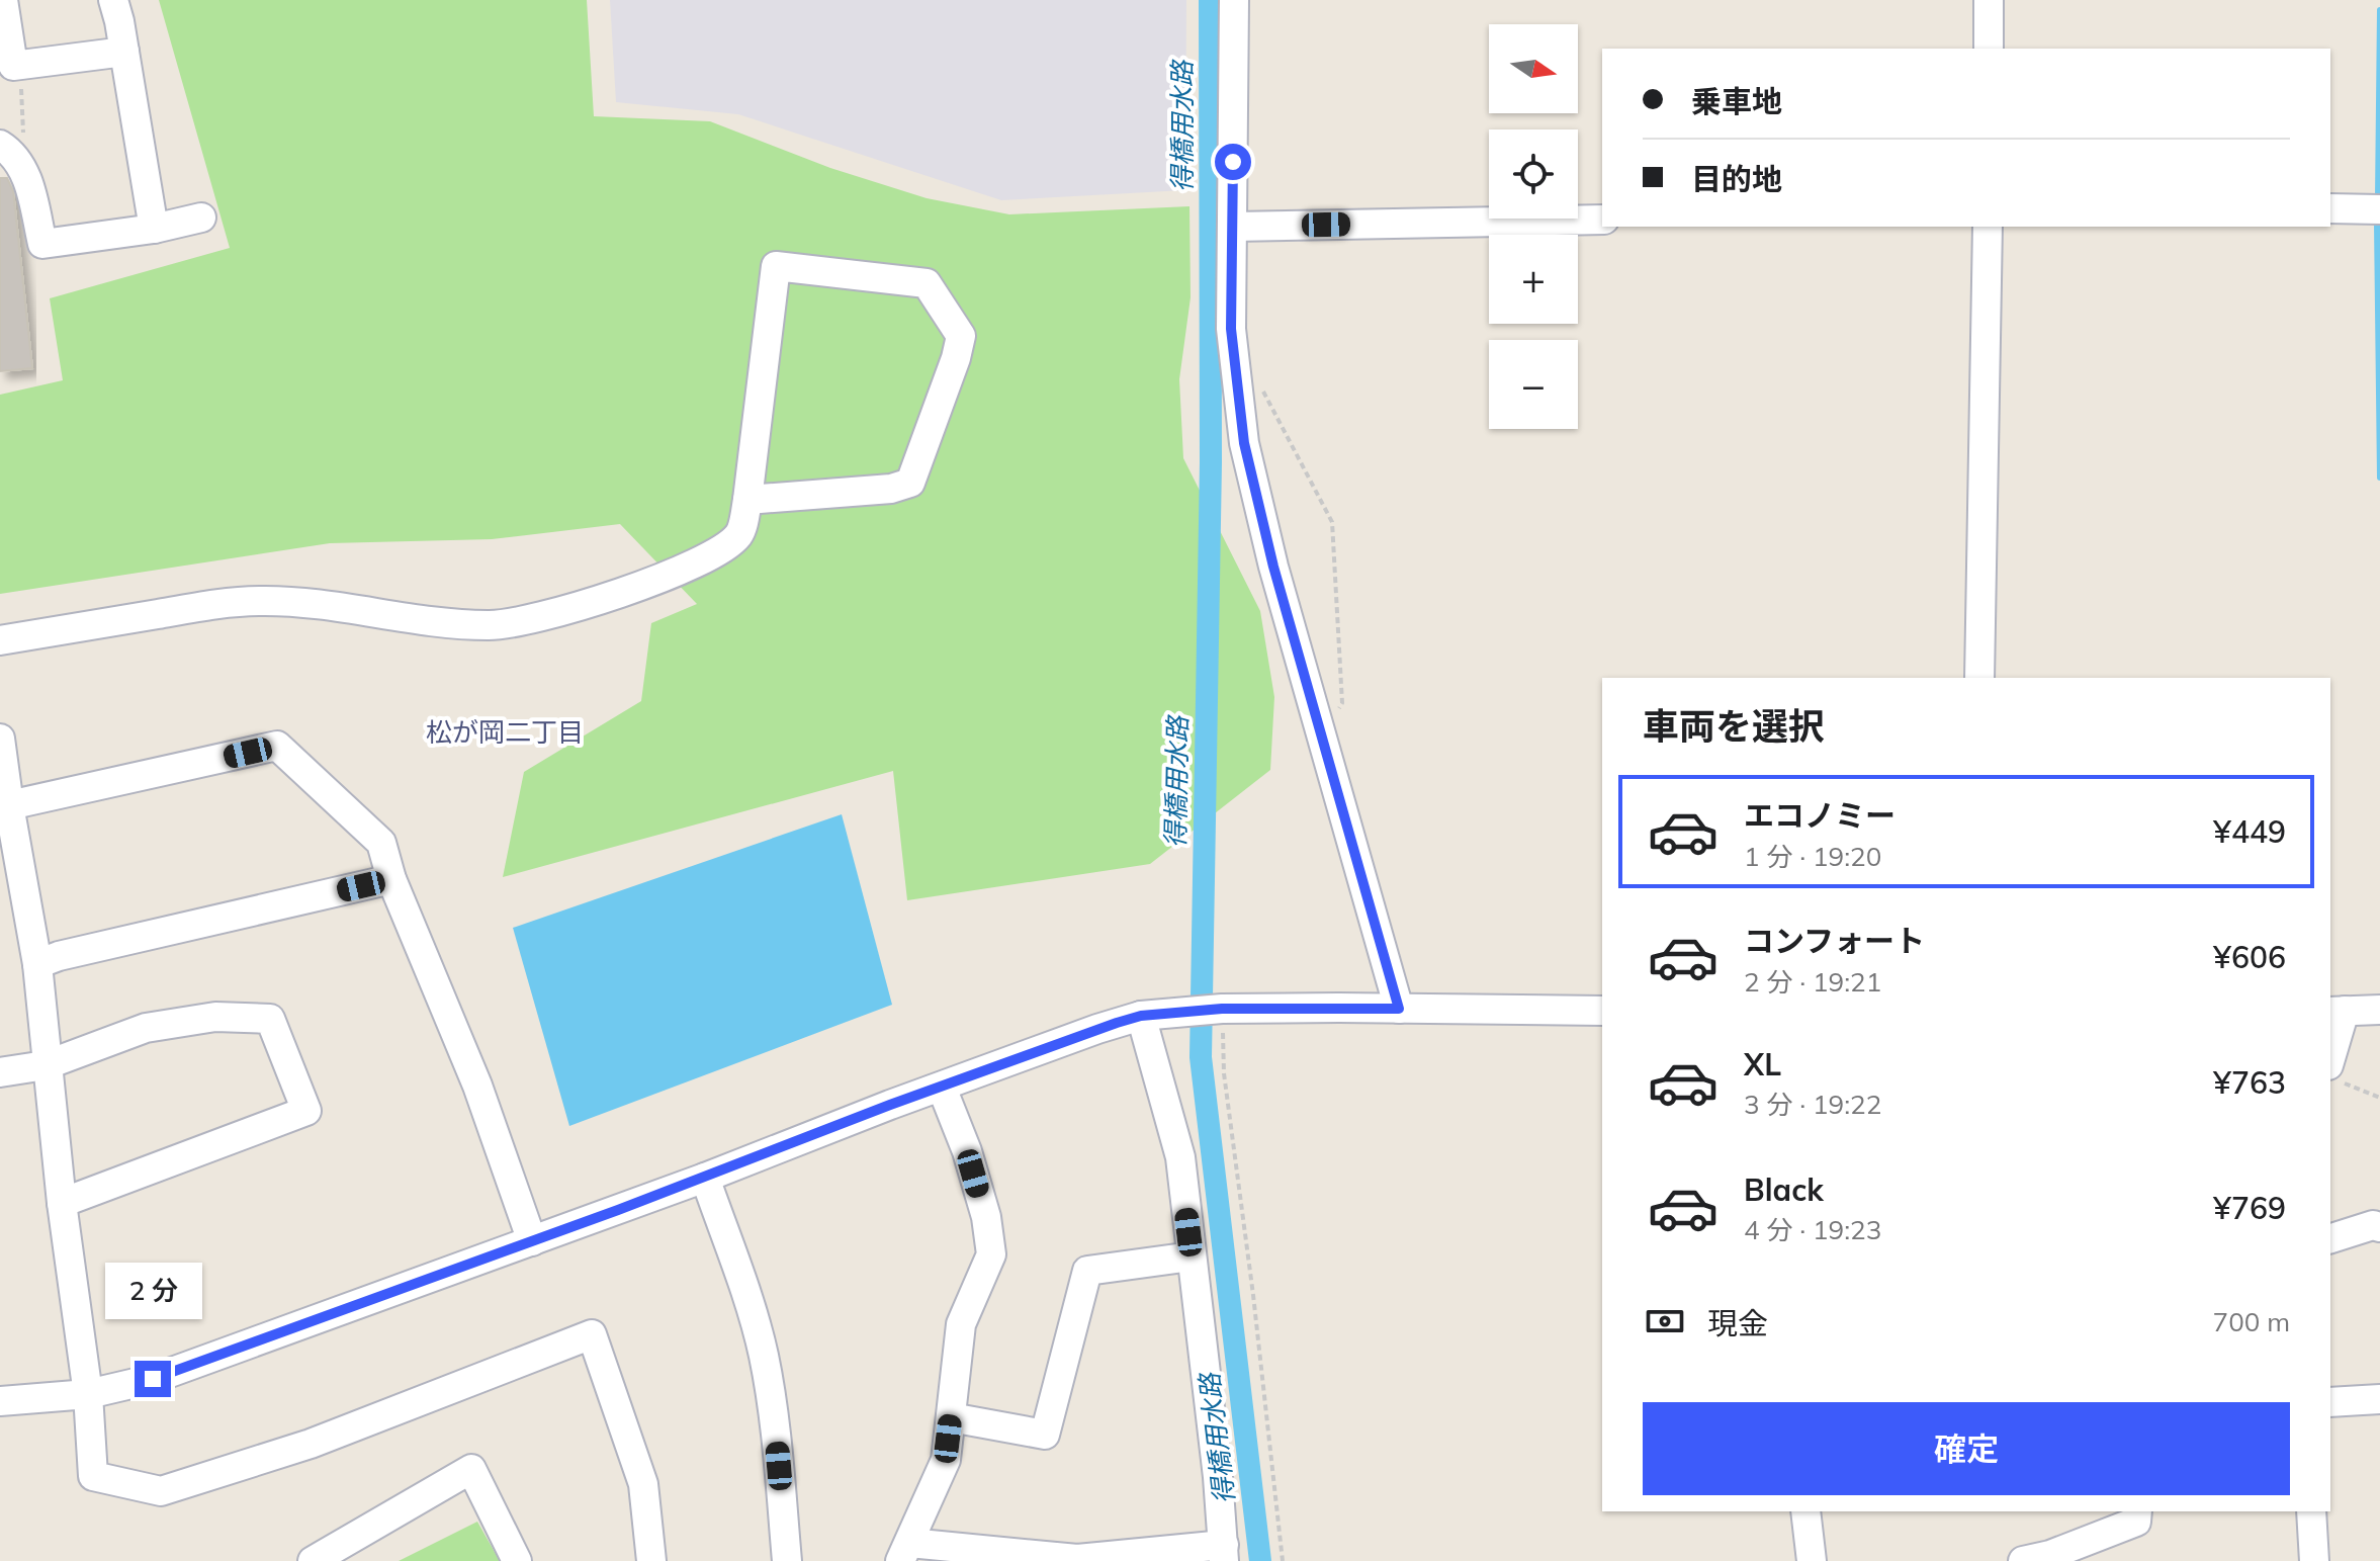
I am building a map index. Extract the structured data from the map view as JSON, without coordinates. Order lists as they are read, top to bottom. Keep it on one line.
{"districts":["松が岡二丁目"],"water":["得橋用水路"],"north":"right","page":{"map_buttons":["+","−"],"banner":["乗車地","目的地"],"heading":"車両を選択","list":[{"name":"エコノミー","note":"1 分 · 19:20","value":"¥449"},{"name":"コンフォート","note":"2 分 · 19:21","value":"¥606"},{"name":"XL","note":"3 分 · 19:22","value":"¥763"},{"name":"Black","note":"4 分 · 19:23","value":"¥769"}],"bubble":"2 分","pay":["現金","700 m"],"buttons":"確定"}}
